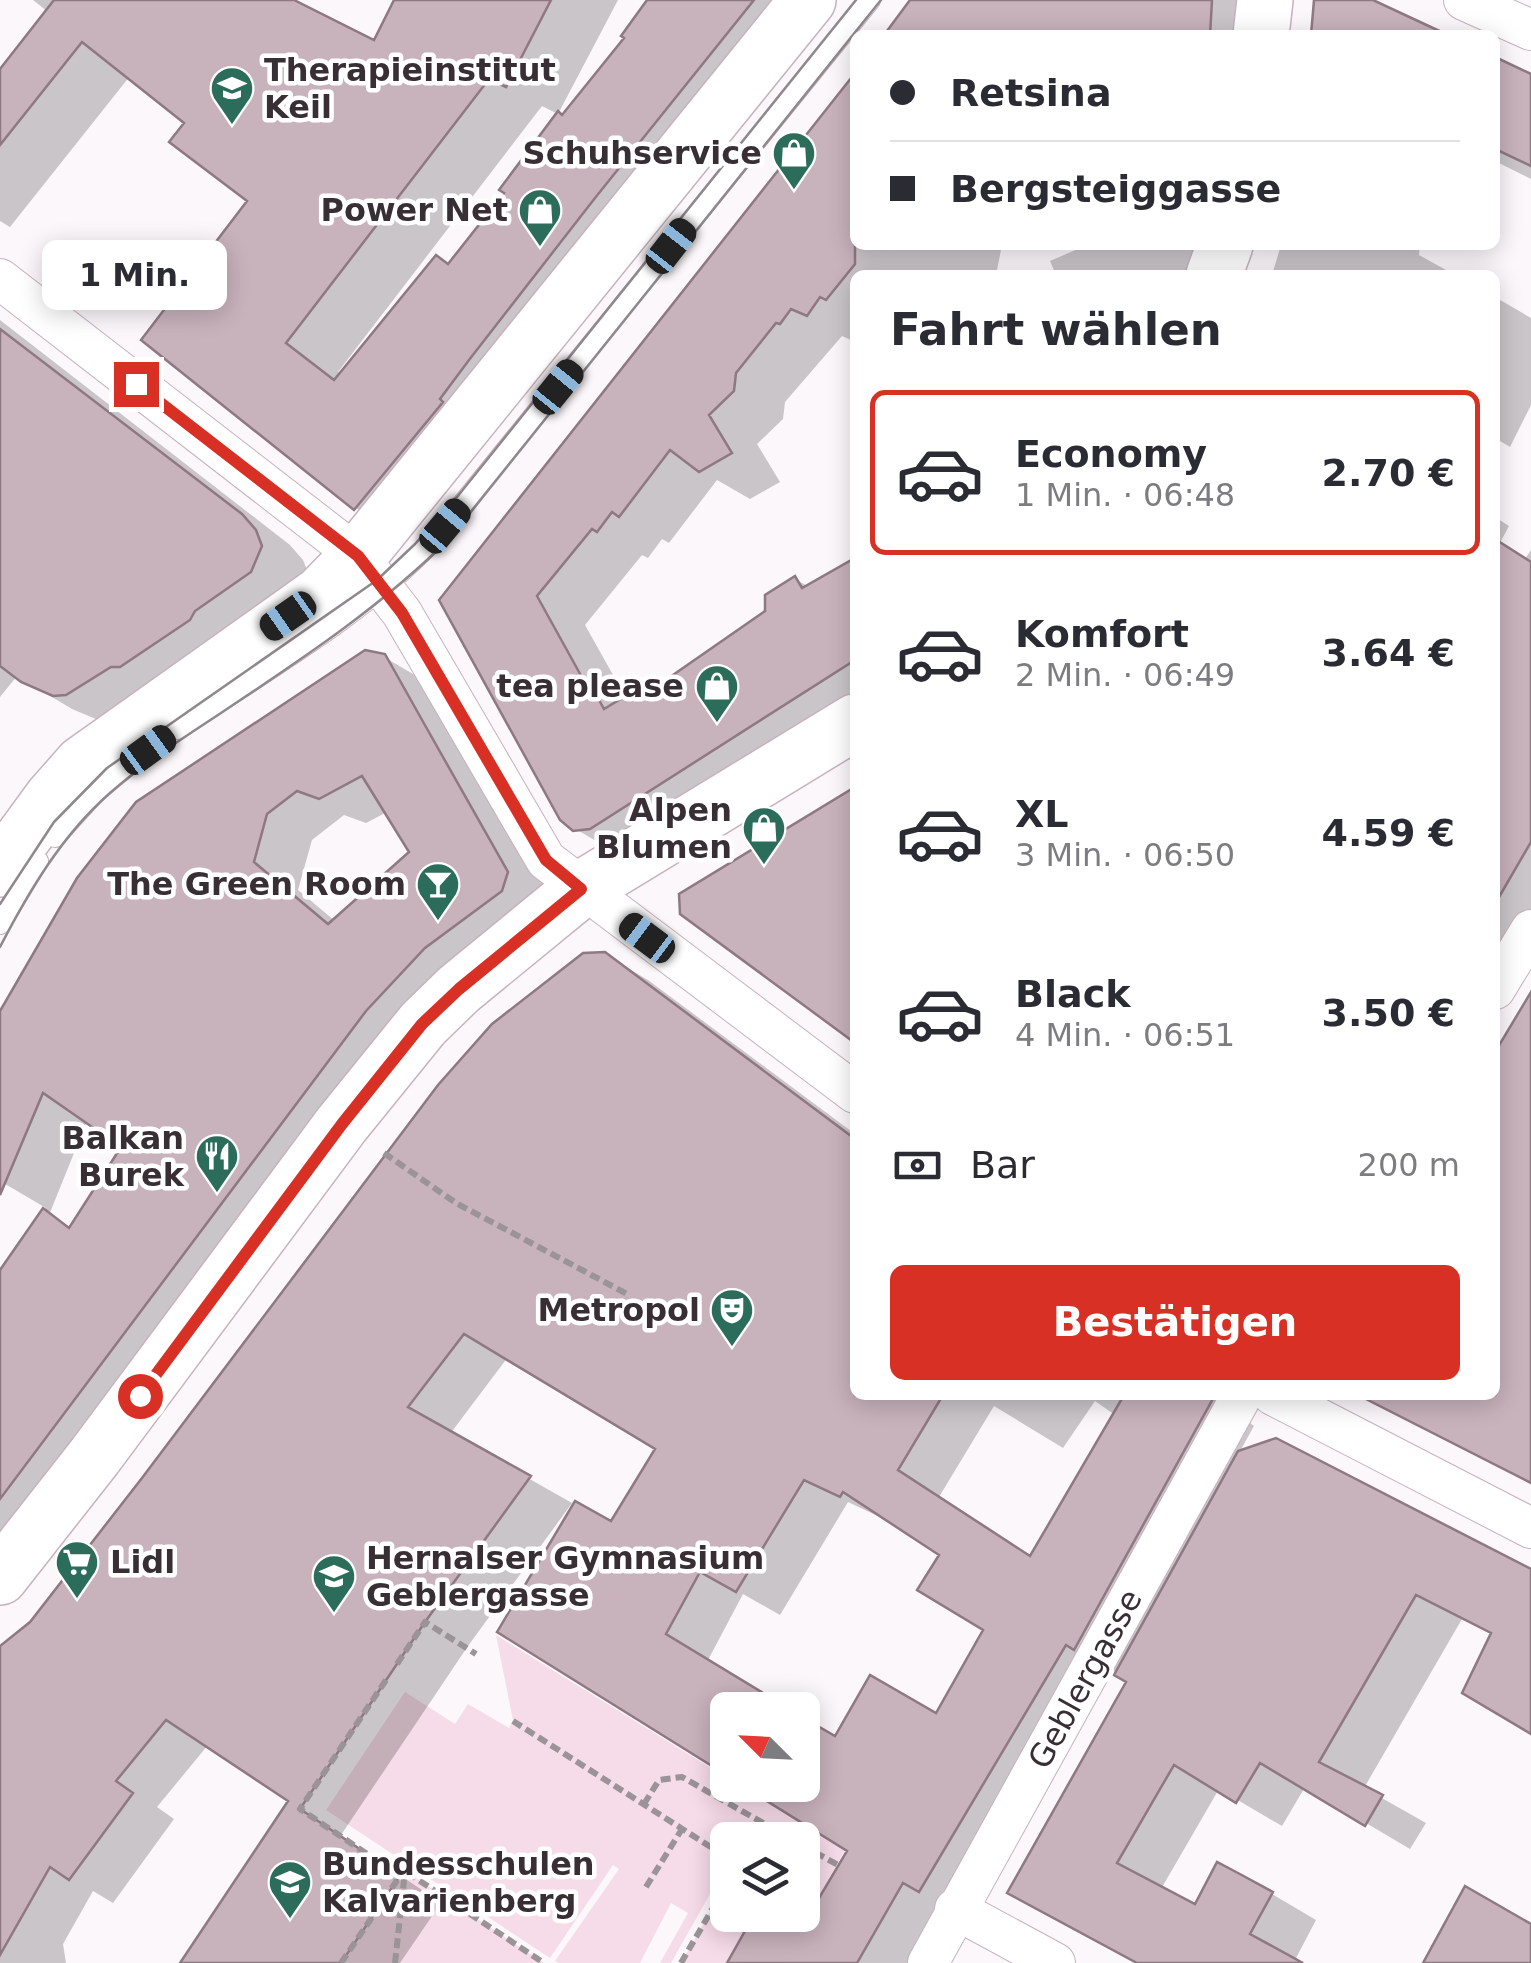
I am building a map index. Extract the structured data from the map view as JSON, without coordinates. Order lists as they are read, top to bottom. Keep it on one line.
{"streets":{"street":["Geblergasse"]},"places":{"school or university":["Therapieinstitut Keil","Hernalser Gymnasium Geblergasse","Bundesschulen Kalvarienberg"],"shop":["Schuhservice","Power Net","tea please","Alpen Blumen"],"bar":["The Green Room"],"restaurant":["Balkan Burek"],"theatre":["Metropol"],"supermarket":["Lidl"]},"north":"top left","page":{"banner":["Retsina","Bergsteiggasse"],"bubble":"1 Min.","heading":"Fahrt wählen","list":[{"name":"Economy","note":"1 Min. · 06:48","value":"2.70 €"},{"name":"Komfort","note":"2 Min. · 06:49","value":"3.64 €"},{"name":"XL","note":"3 Min. · 06:50","value":"4.59 €"},{"name":"Black","note":"4 Min. · 06:51","value":"3.50 €"}],"pay":["Bar","200 m"],"buttons":"Bestätigen"}}
